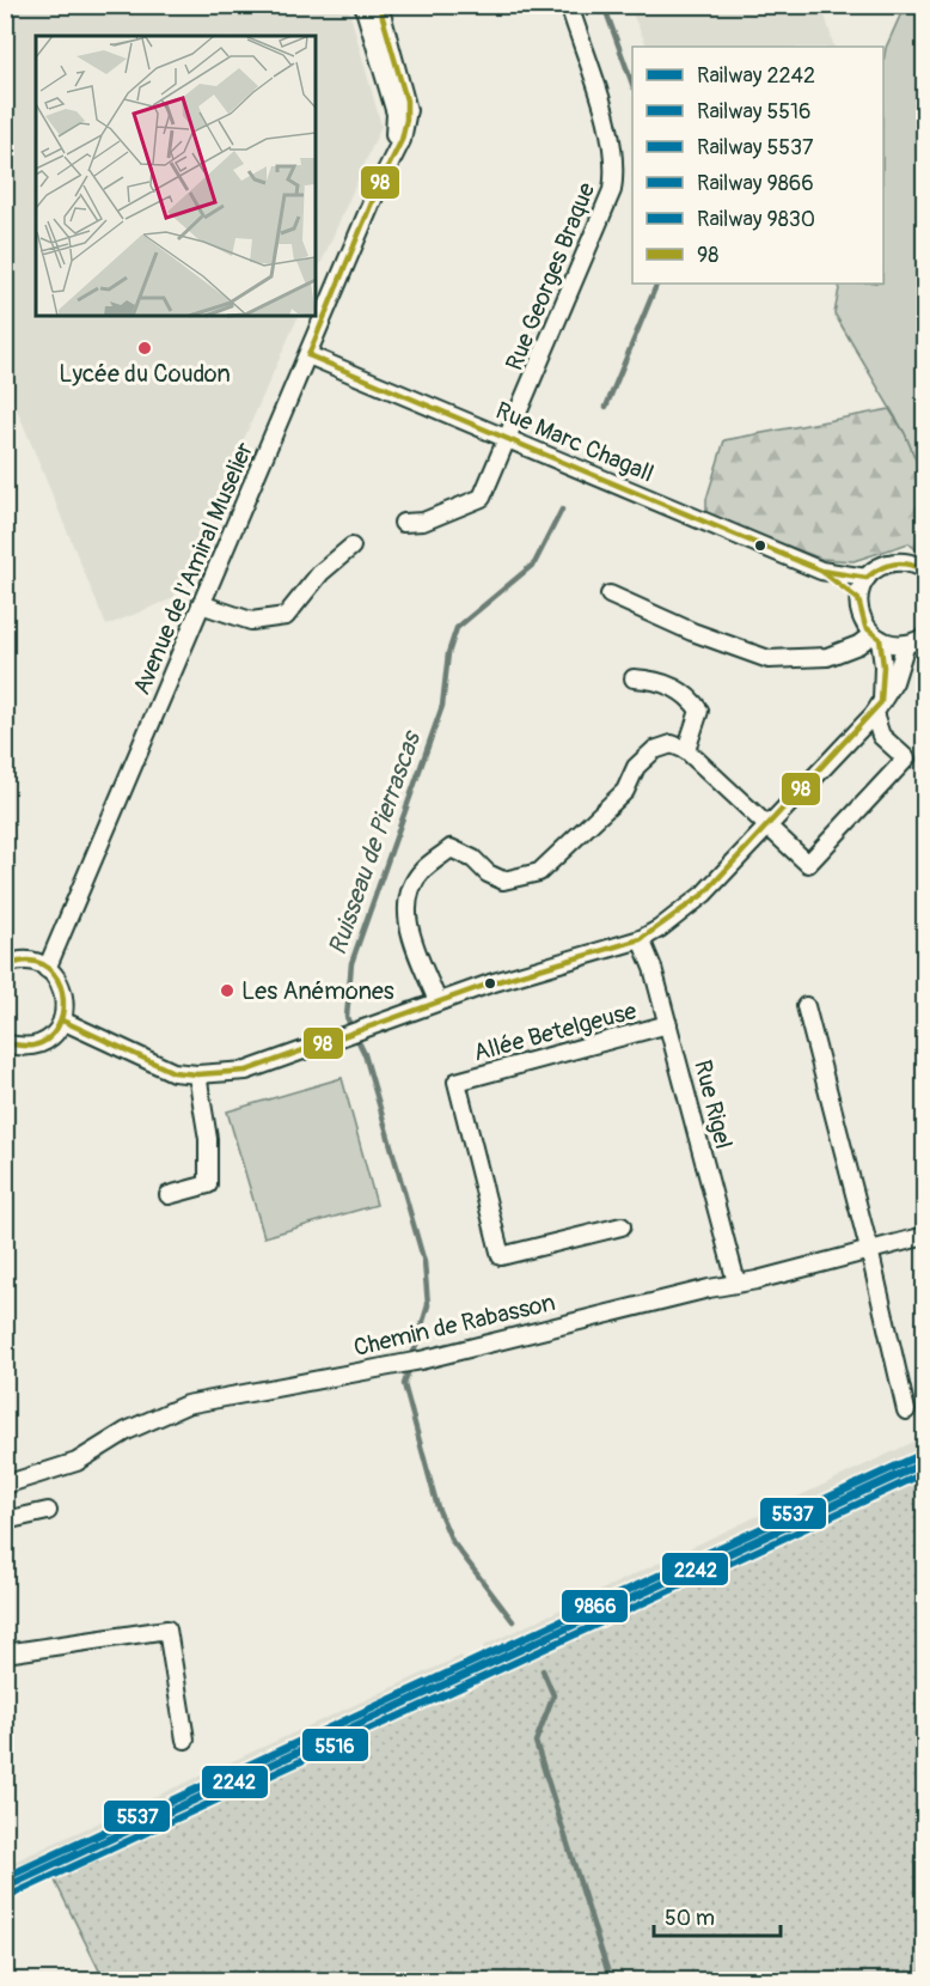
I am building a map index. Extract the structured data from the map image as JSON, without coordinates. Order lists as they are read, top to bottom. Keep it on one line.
{"streets":{"street":["Rue Georges Braque","Rue Marc Chagall","Avenue de l'Amiral Muselier","Allée Betelgeuse","Rue Rigel","Chemin de Rabasson"]},"crossings":[["Rue Georges Braque","Rue Marc Chagall"],["Rue Marc Chagall","Avenue de l'Amiral Muselier"],["Allée Betelgeuse","Rue Rigel"],["Rue Rigel","Chemin de Rabasson"]],"water":["Ruisseau de Pierrascas"],"places":["Lycée du Coudon","Les Anémones"],"lines":["transit line 98","rail line 5537","rail line 9866","rail line 9830","rail line 2242","rail line 5516"],"legend":["Railway 2242","Railway 5516","Railway 5537","Railway 9866","Railway 9830","98"],"scale_bar":"50 m"}
